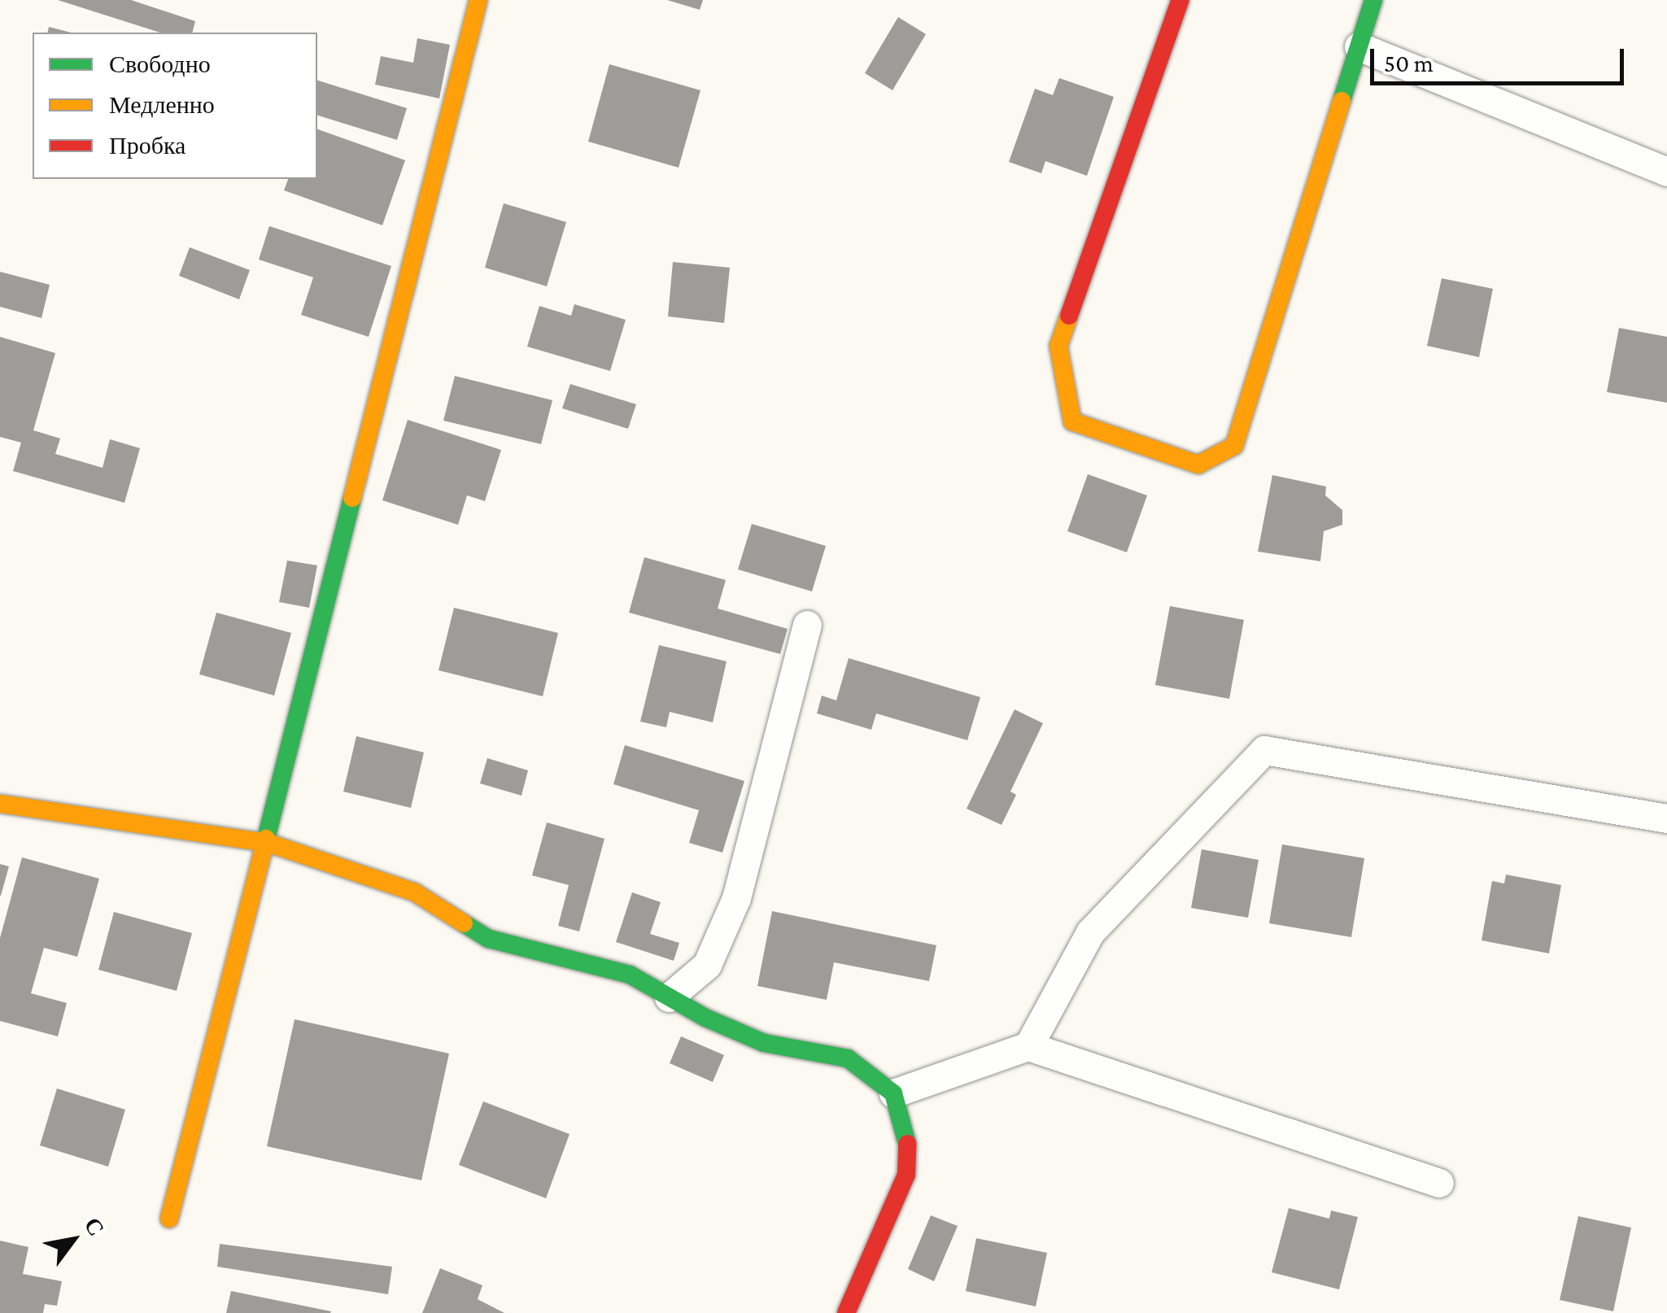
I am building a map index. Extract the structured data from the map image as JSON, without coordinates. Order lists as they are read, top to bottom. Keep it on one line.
{"legend":["Свободно","Медленно","Пробка"],"scale_bar":"50 m","north":"top right"}
